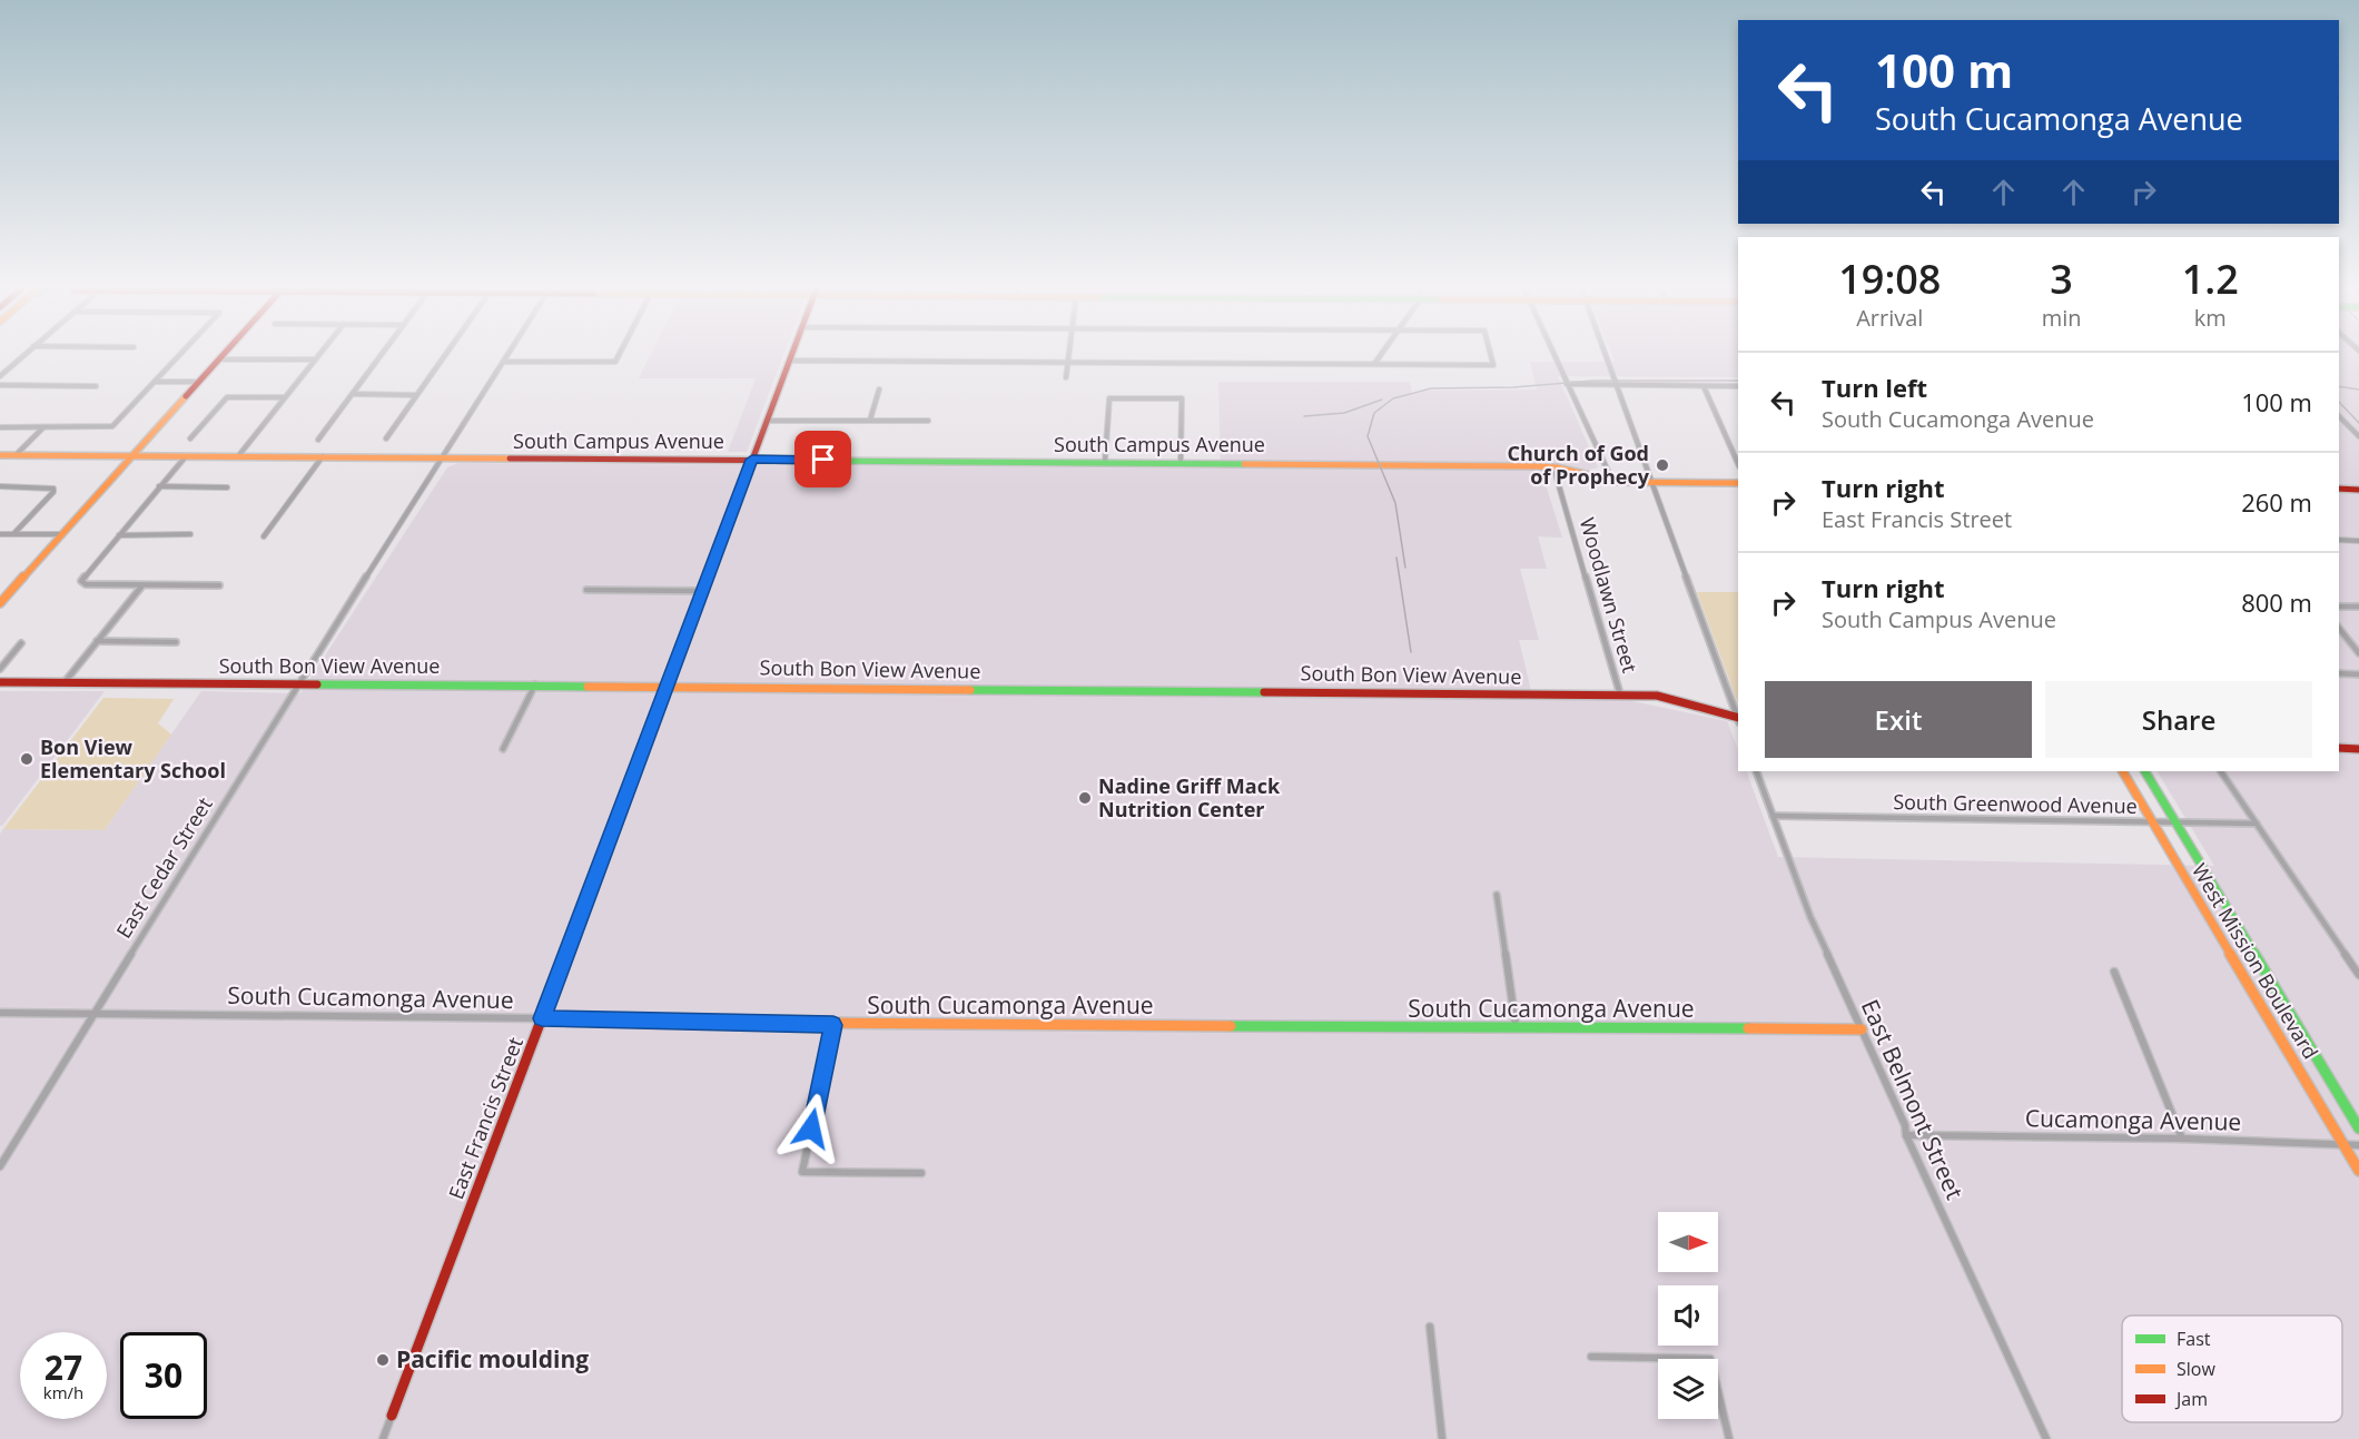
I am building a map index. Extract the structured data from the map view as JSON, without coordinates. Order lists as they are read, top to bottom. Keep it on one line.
{"streets":{"main road":["South Campus Avenue","South Bon View Avenue","West Mission Boulevard","South Cucamonga Avenue","East Francis Street"],"street":["Woodlawn Street","South Greenwood Avenue","East Cedar Street","East Belmont Street","Cucamonga Avenue"]},"crossings":[["South Campus Avenue","Woodlawn Street"],["South Campus Avenue","East Cedar Street"],["South Campus Avenue","East Francis Street"],["Woodlawn Street","South Bon View Avenue"],["South Bon View Avenue","East Cedar Street"],["South Bon View Avenue","East Francis Street"],["South Greenwood Avenue","West Mission Boulevard"],["South Greenwood Avenue","East Belmont Street"],["East Cedar Street","South Cucamonga Avenue"],["West Mission Boulevard","Cucamonga Avenue"],["South Cucamonga Avenue","East Belmont Street"],["South Cucamonga Avenue","East Francis Street"],["East Belmont Street","Cucamonga Avenue"]],"places":["Church of God of Prophecy","Bon View Elementary School","Nadine Griff Mack Nutrition Center","Pacific moulding"],"legend":["Fast","Slow","Jam"],"north":"right","page":{"turn":["100 m","South Cucamonga Avenue"],"eta":["19:08","Arrival","3","min","1.2","km"],"list":[{"name":"Turn left","note":"South Cucamonga Avenue","value":"100 m"},{"name":"Turn right","note":"East Francis Street","value":"260 m"},{"name":"Turn right","note":"South Campus Avenue","value":"800 m"}],"buttons":["Exit","Share"],"speed":"27 km/h","limit":"30"}}
